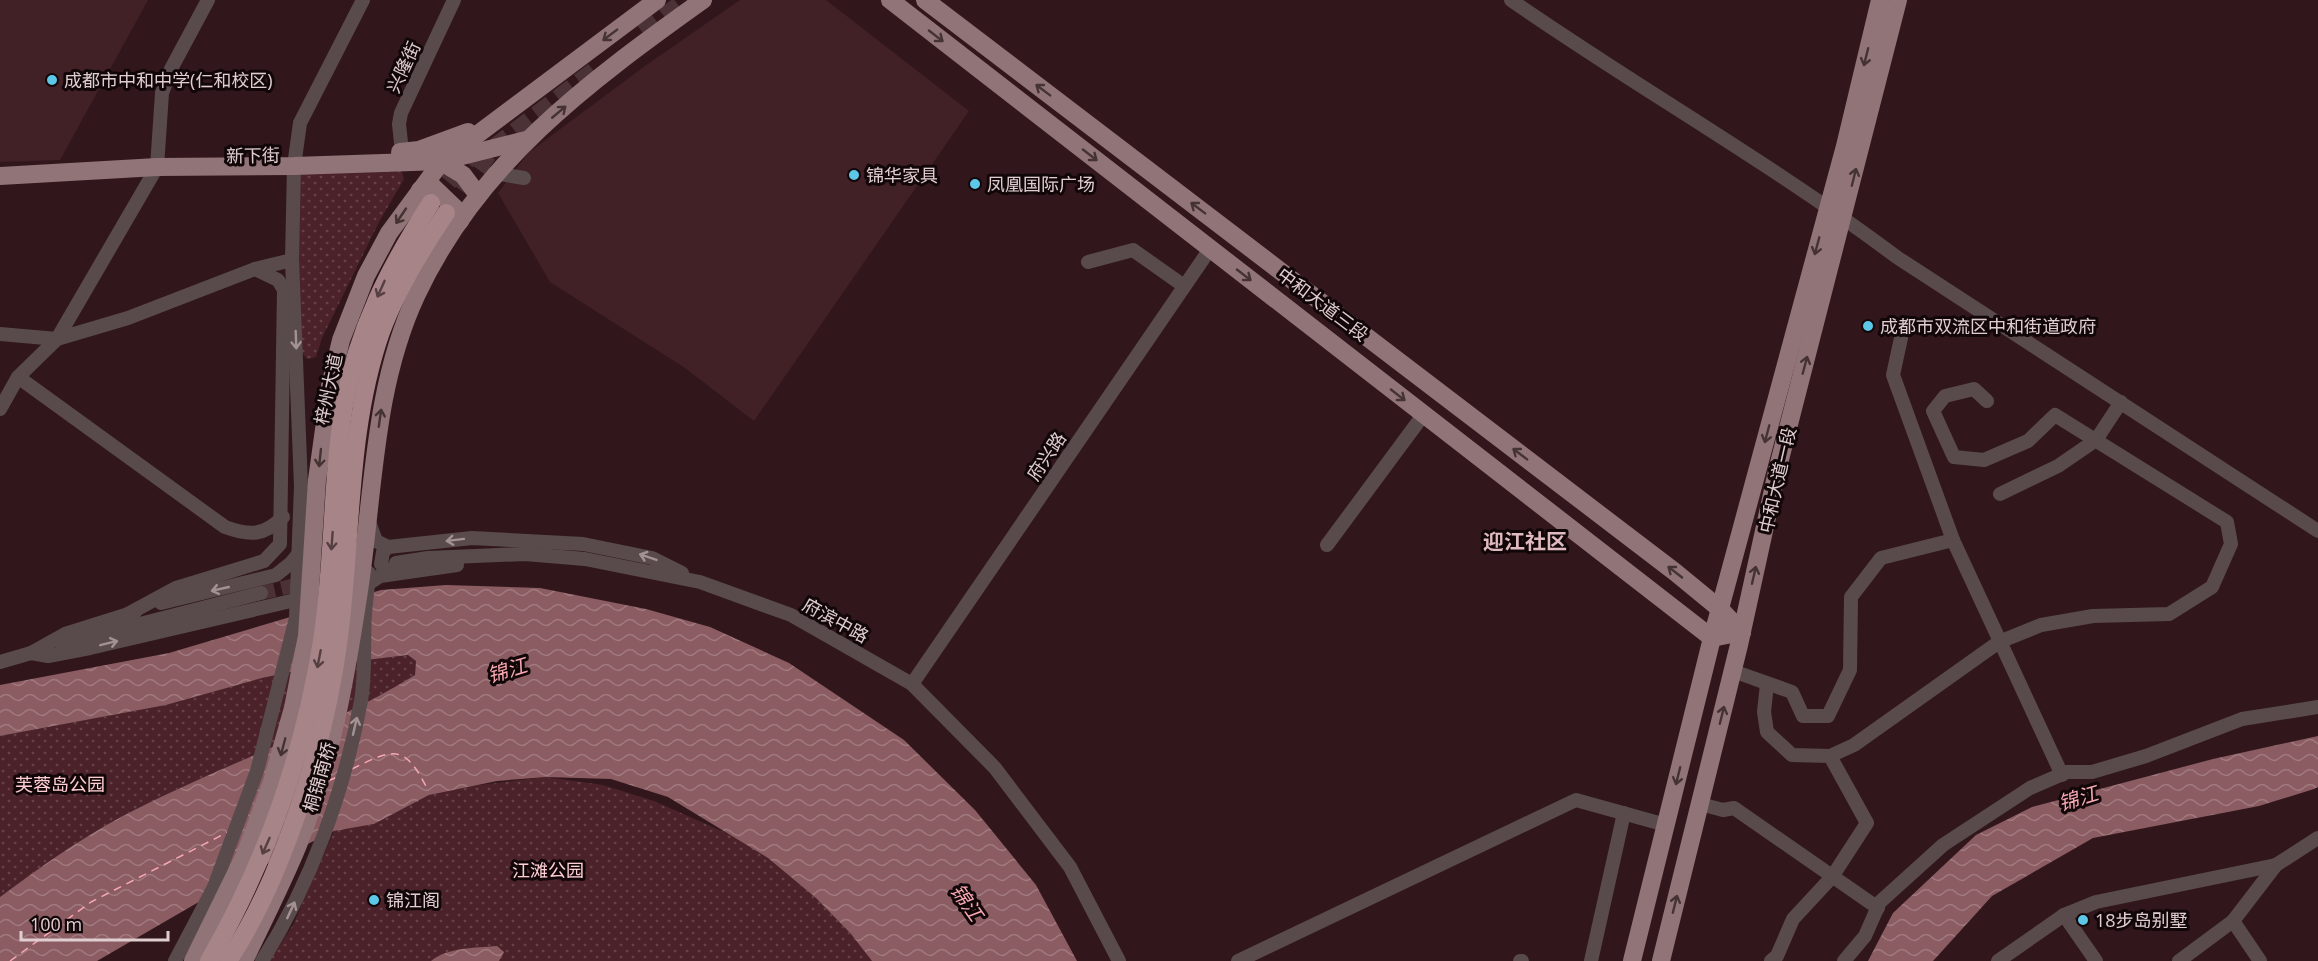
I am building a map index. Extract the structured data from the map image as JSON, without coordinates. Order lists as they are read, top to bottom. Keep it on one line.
{"streets":{"highway":["梓州大道","桐锦南桥"],"main road":["新下街","中和大道三段","中和大道一段"],"street":["兴隆街","府兴路","府滨中路"]},"crossings":[["兴隆街","新下街"],["中和大道三段","中和大道一段"],["梓州大道","府滨中路"],["梓州大道","桐锦南桥"],["府兴路","府滨中路"],["府滨中路","桐锦南桥"]],"districts":["迎江社区"],"water":["锦江"],"parks":["芙蓉岛公园","江滩公园"],"places":["成都市中和中学(仁和校区)","锦华家具","凤凰国际广场","成都市双流区中和街道政府","锦江阁","18步岛别墅"],"scale_bar":"100 m"}
